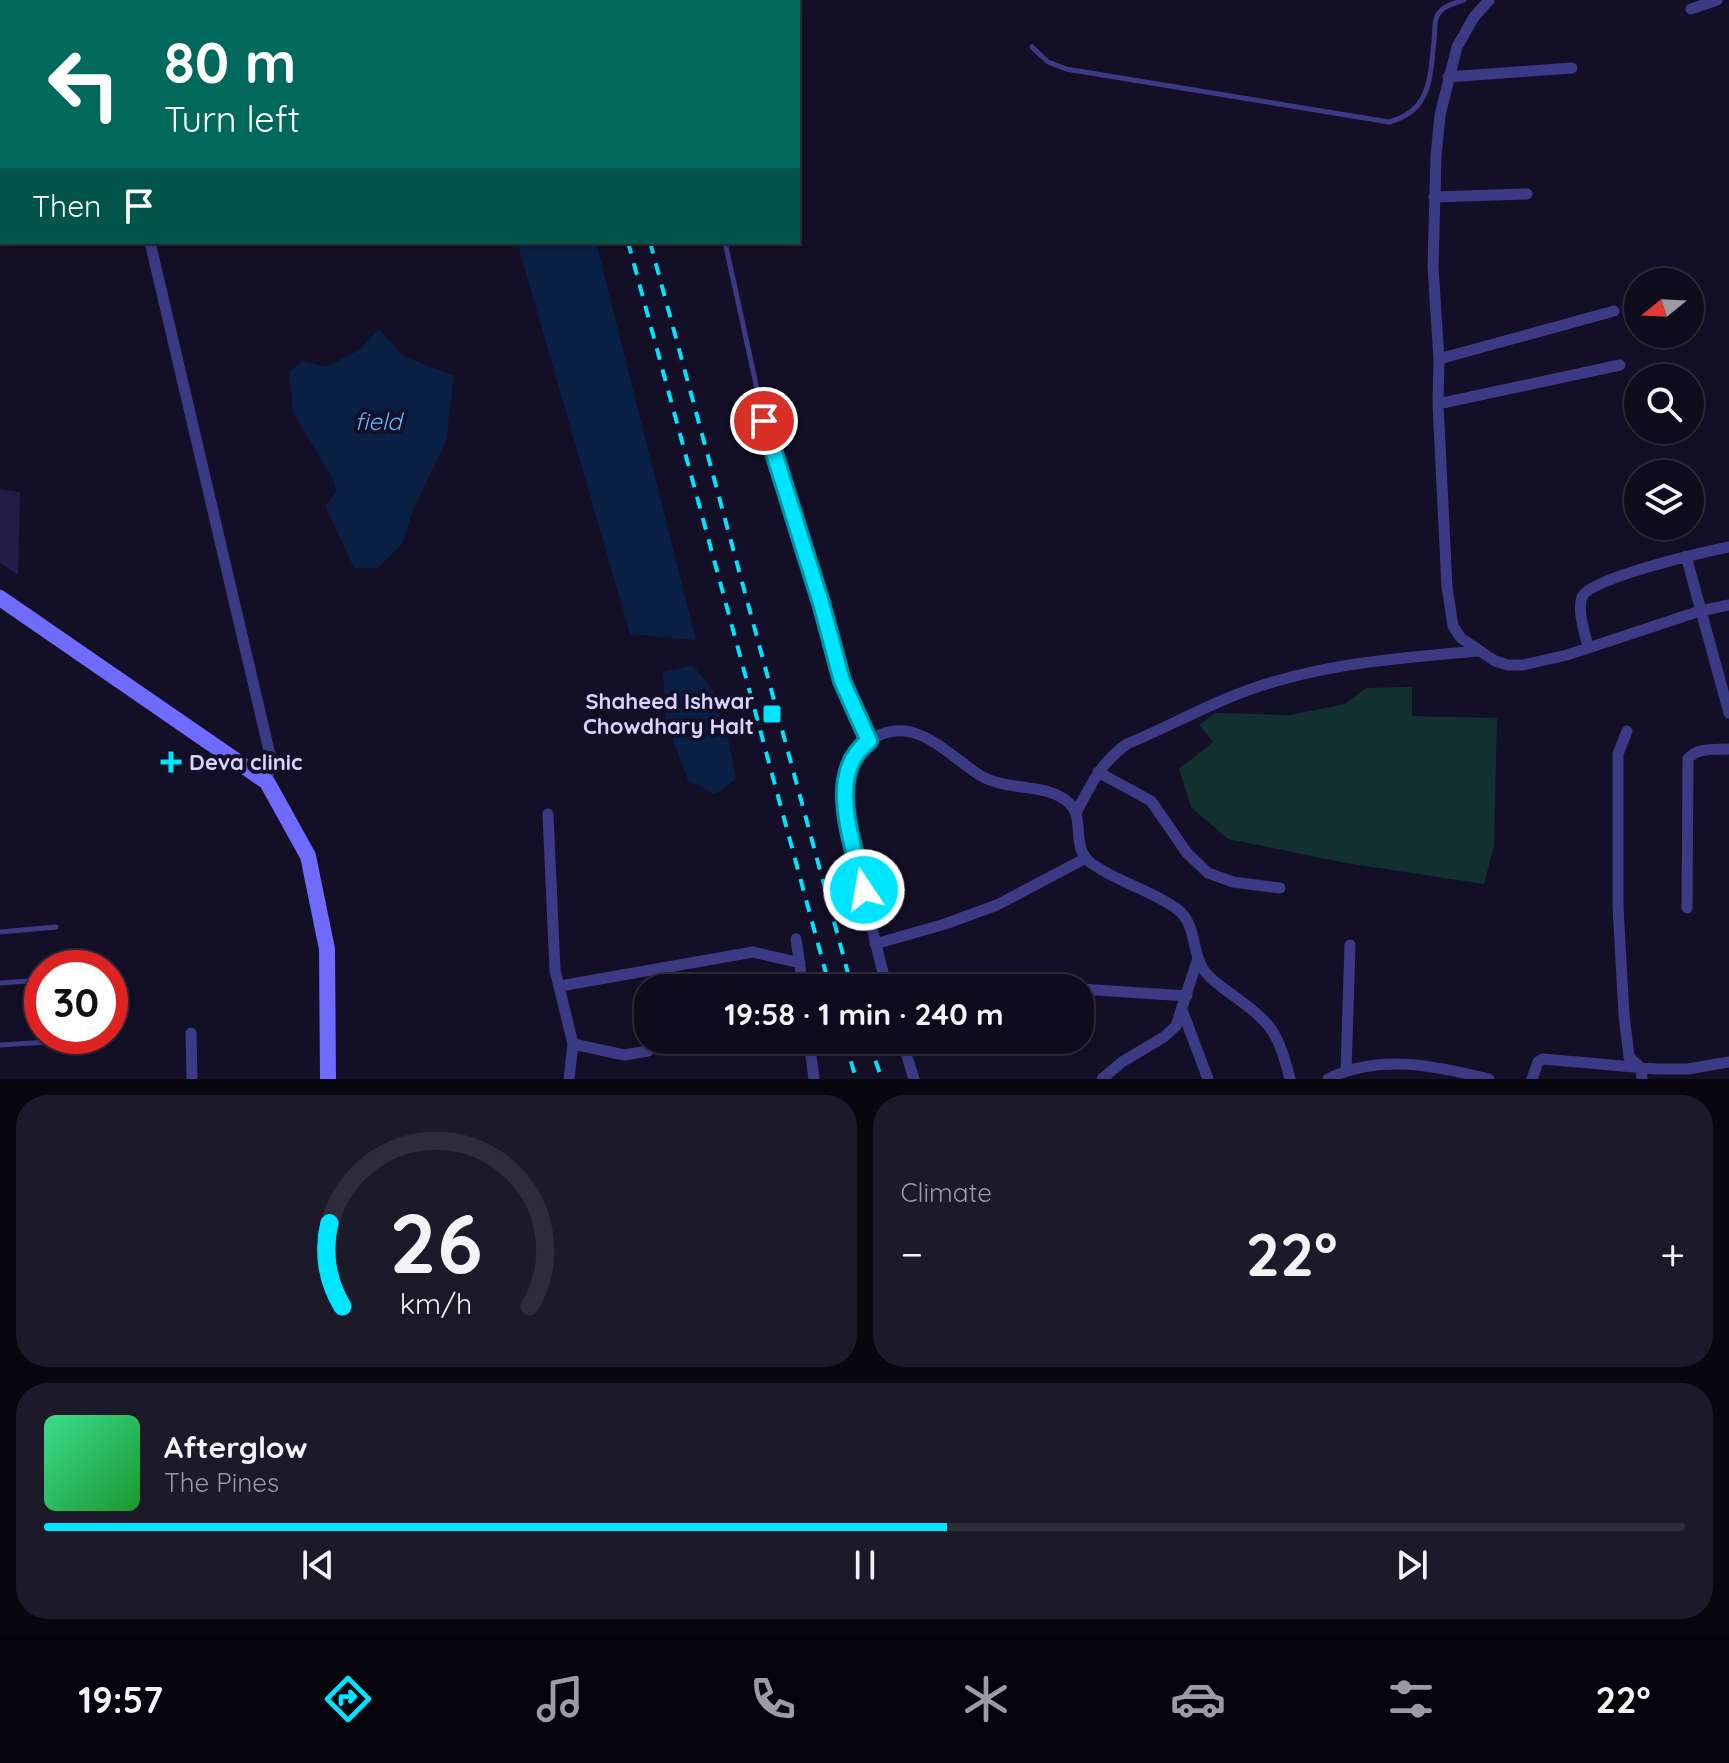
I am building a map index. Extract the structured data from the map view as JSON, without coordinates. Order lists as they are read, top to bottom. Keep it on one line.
{"water":["field"],"places":{"transit":["Shaheed Ishwar Chowdhary Halt"],"health":["Deva clinic"]},"north":"left","page":{"turn":["80 m","Turn left"],"then":"Then","limit":"30","trip":"19:58 · 1 min · 240 m","tile":"Climate","heat":["−","22°","+"],"song":["Afterglow","The Pines"],"tabs":["19:57","22°"],"gauge":["26","km/h"]}}
